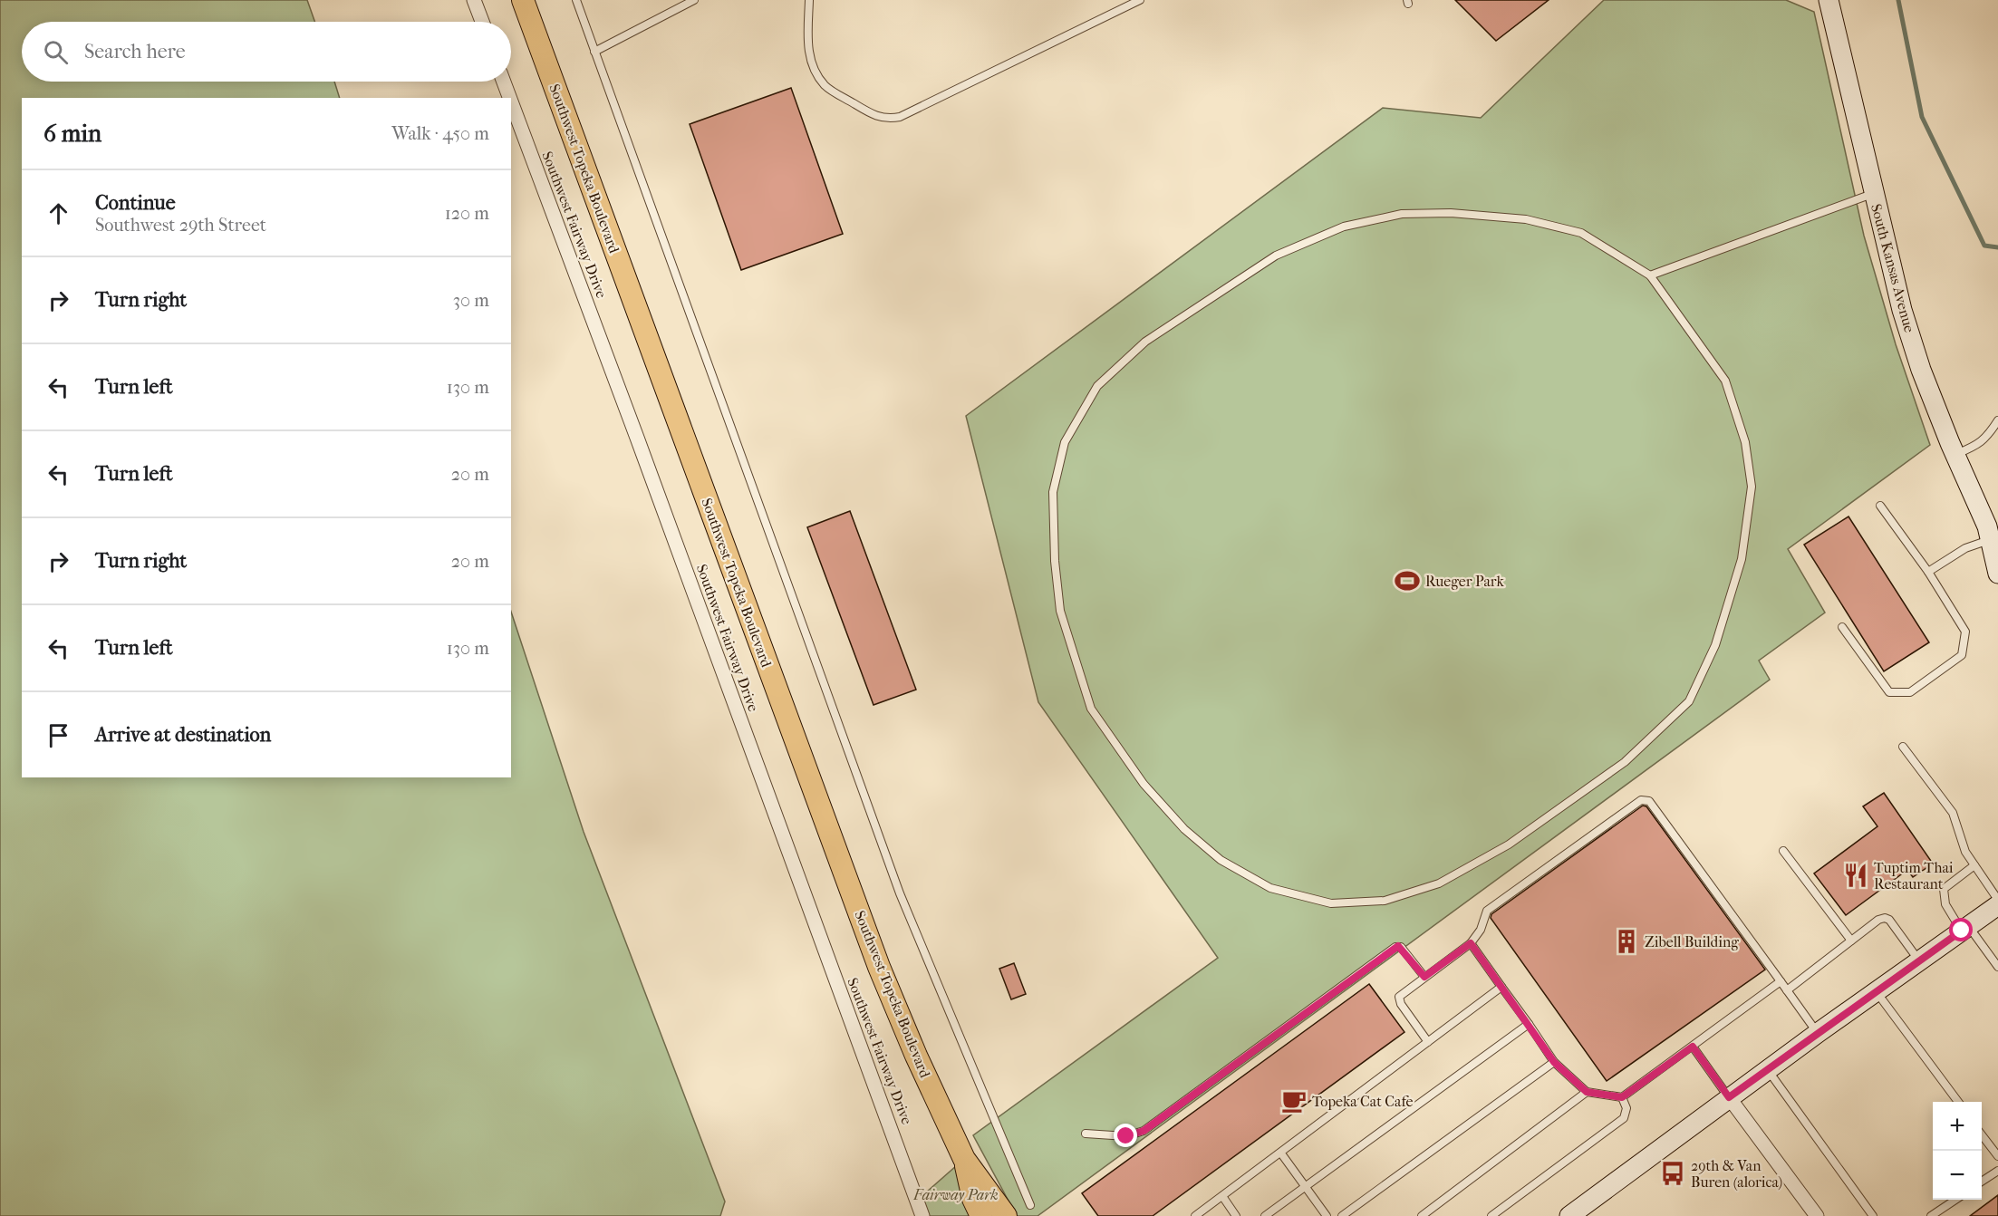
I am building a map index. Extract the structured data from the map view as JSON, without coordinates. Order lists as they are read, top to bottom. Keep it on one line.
{"streets":{"main road":["Southwest Topeka Boulevard","South Kansas Avenue"],"street":["Southwest Fairway Drive"]},"parks":["Fairway Park"],"places":{"sports":["Rueger Park"],"restaurant":["Tuptim Thai Restaurant"],"building":["Zibell Building"],"cafe":["Topeka Cat Cafe"],"bus stop":["29th & Van Buren (alorica)"]},"page":{"search":"Search here","heading":["6 min","Walk · 450 m"],"list":[["Continue","Southwest 29th Street","120 m"],["Turn right","30 m"],["Turn left","130 m"],["Turn left","20 m"],["Turn right","20 m"],["Turn left","130 m"],"Arrive at destination"],"map_buttons":["+","−"]}}
